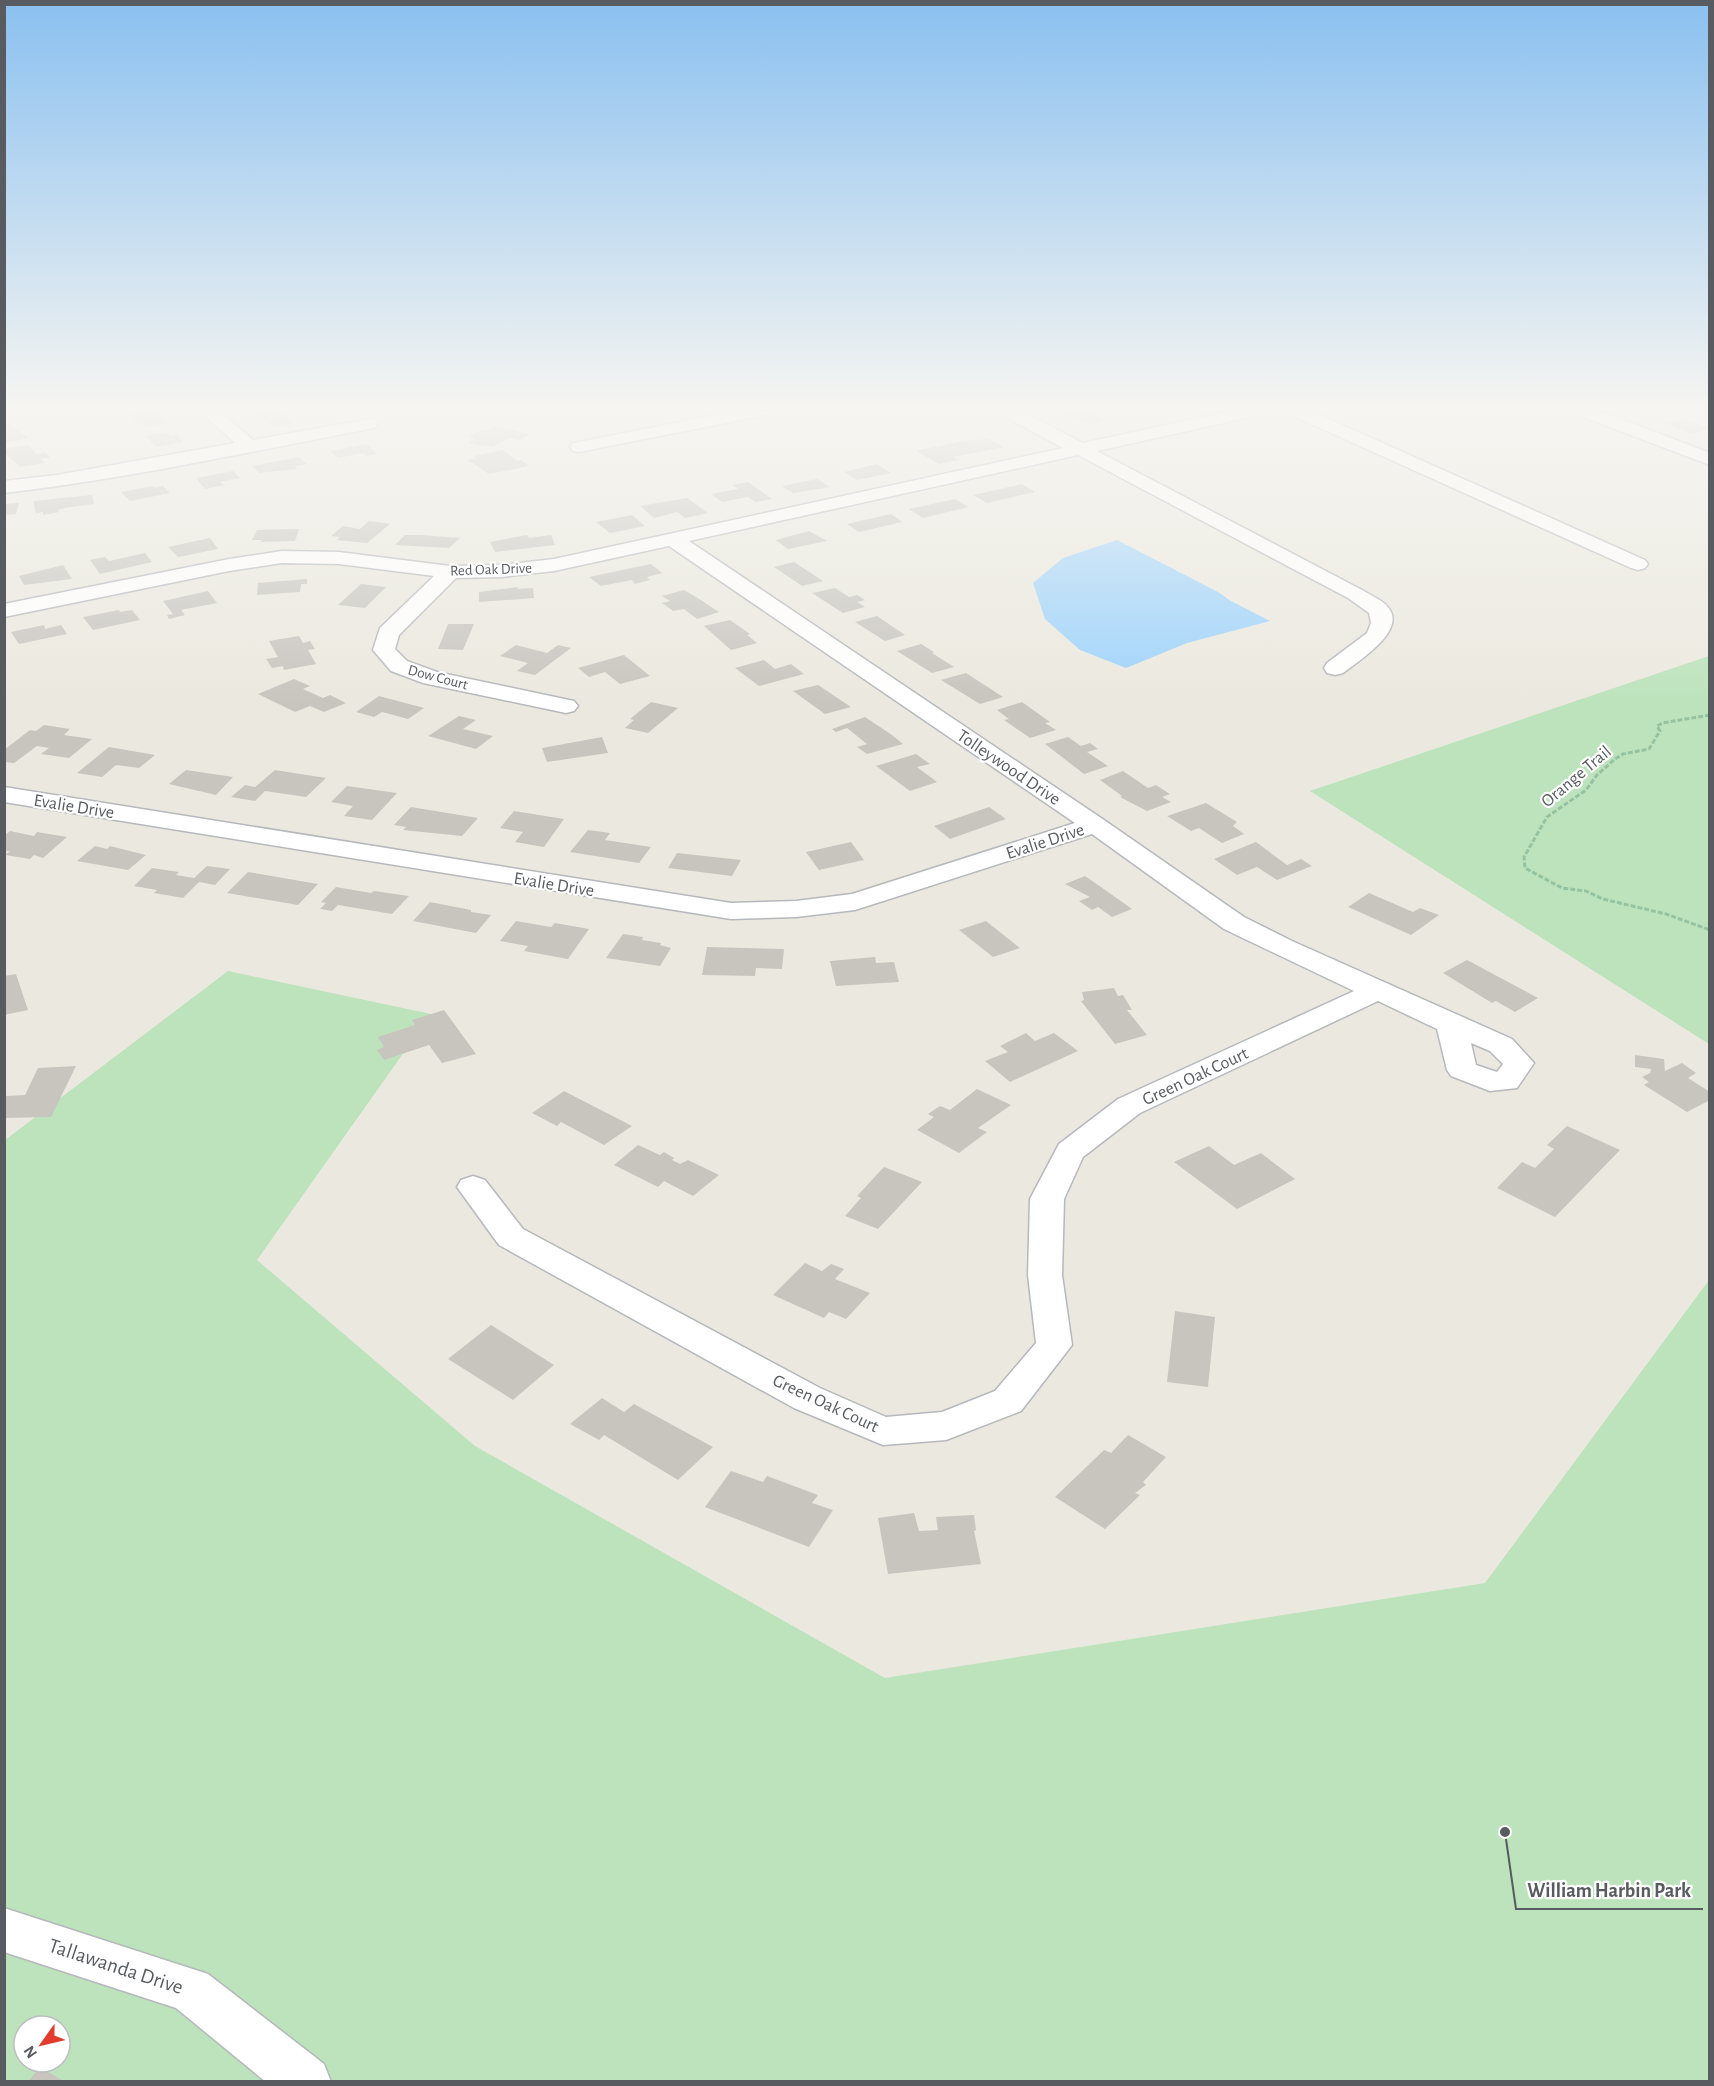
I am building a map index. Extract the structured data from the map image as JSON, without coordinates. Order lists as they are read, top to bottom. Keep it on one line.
{"streets":{"street":["Red Oak Drive","Dow Court","Tolleywood Drive","Evalie Drive","Green Oak Court","Tallawanda Drive"],"path":["Orange Trail"]},"crossings":[["Red Oak Drive","Dow Court"],["Red Oak Drive","Tolleywood Drive"],["Tolleywood Drive","Evalie Drive"],["Tolleywood Drive","Green Oak Court"]],"places":["William Harbin Park"],"north":"bottom left"}
